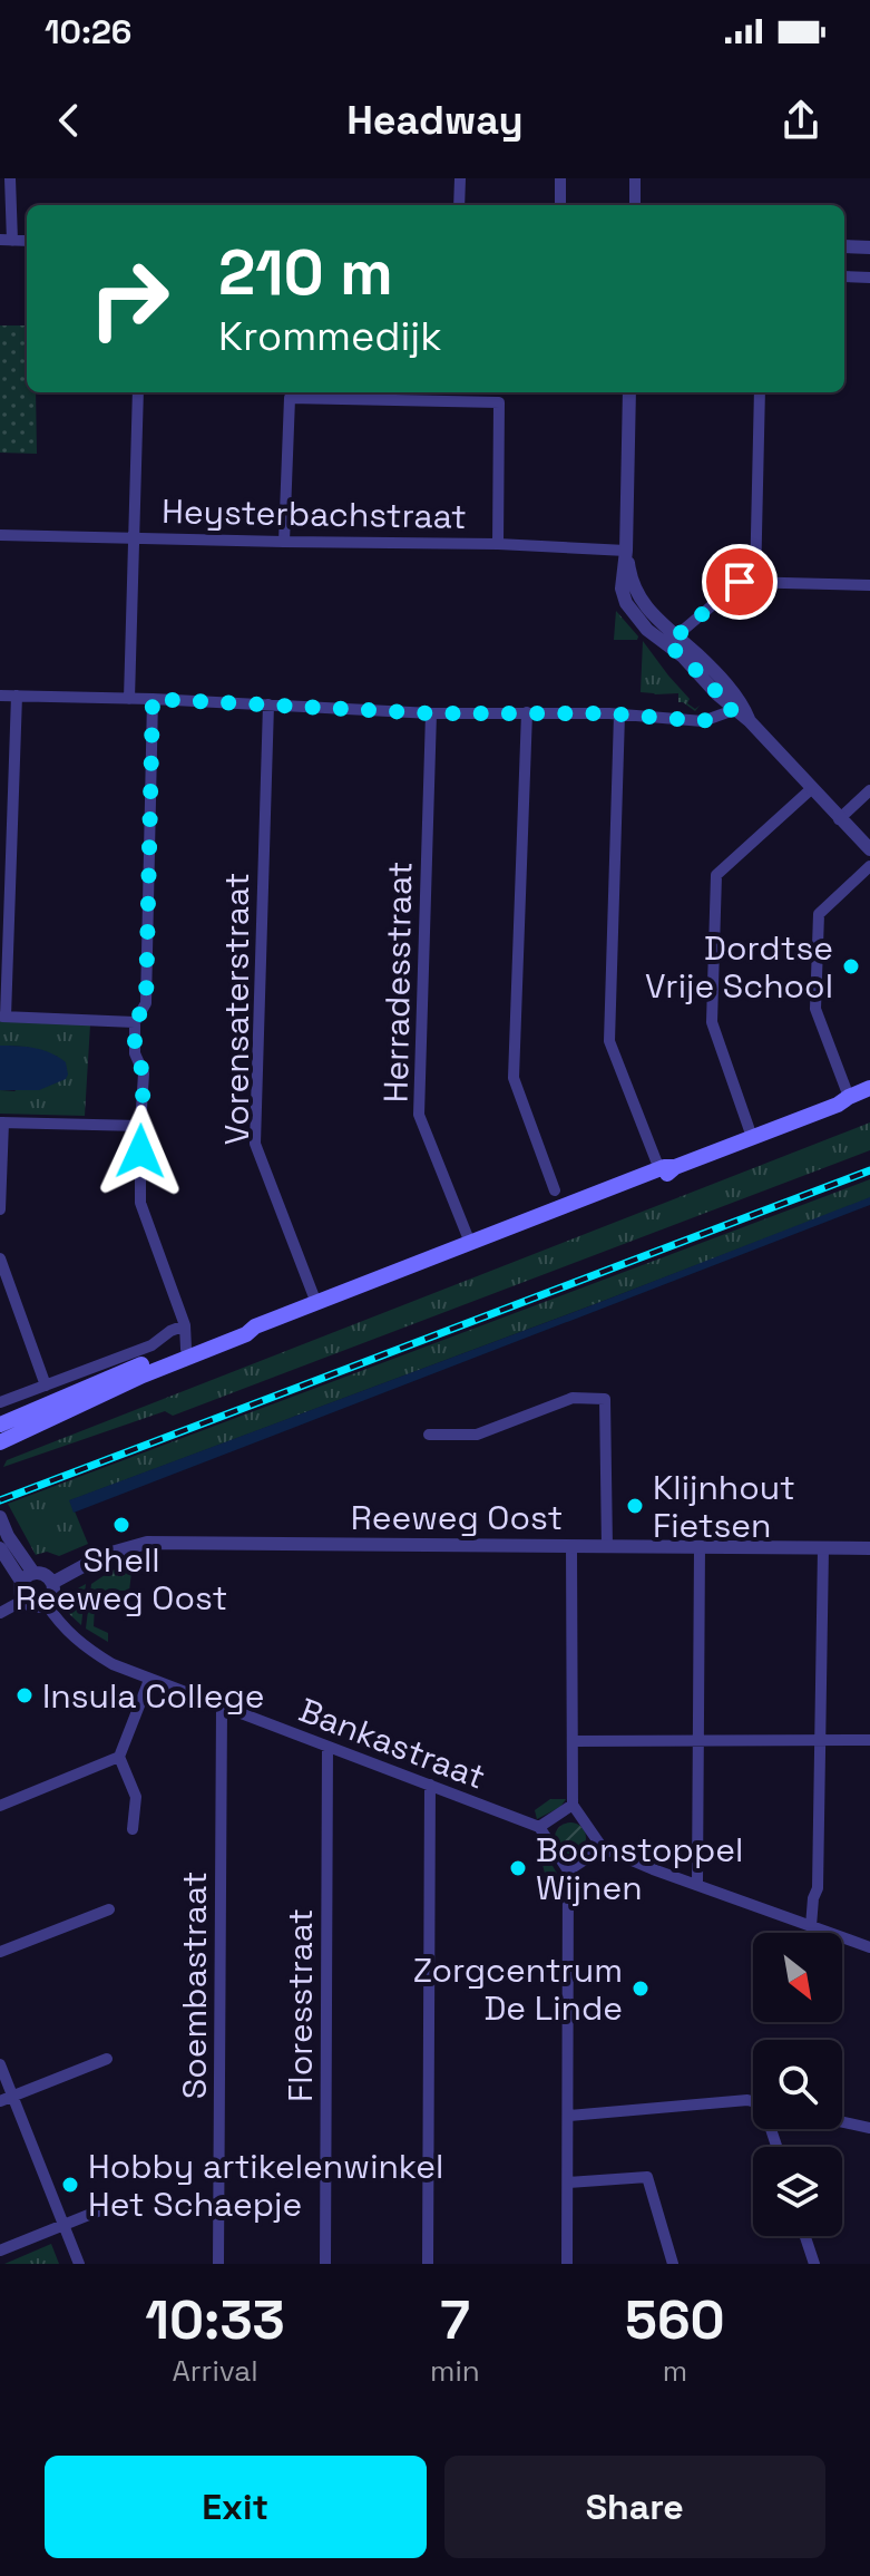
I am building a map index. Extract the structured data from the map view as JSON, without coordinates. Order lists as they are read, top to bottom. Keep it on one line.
{"streets":{"street":["Heysterbachstraat","Herradesstraat","Vorensaterstraat","Reeweg Oost","Bankastraat","Soembastraat","Floresstraat"]},"crossings":[["Reeweg Oost","Bankastraat"],["Bankastraat","Soembastraat"],["Bankastraat","Floresstraat"]],"places":["Dordtse Vrije School","Klijnhout Fietsen","Shell Reeweg Oost","Insula College","Boonstoppel Wijnen","Zorgcentrum De Linde","Hobby artikelenwinkel Het Schaepje"],"north":"bottom right","page":{"status":"10:26","header":"Headway","turn":["210 m","Krommedijk"],"eta":["10:33","Arrival","7","min","560","m"],"buttons":["Exit","Share"]}}
